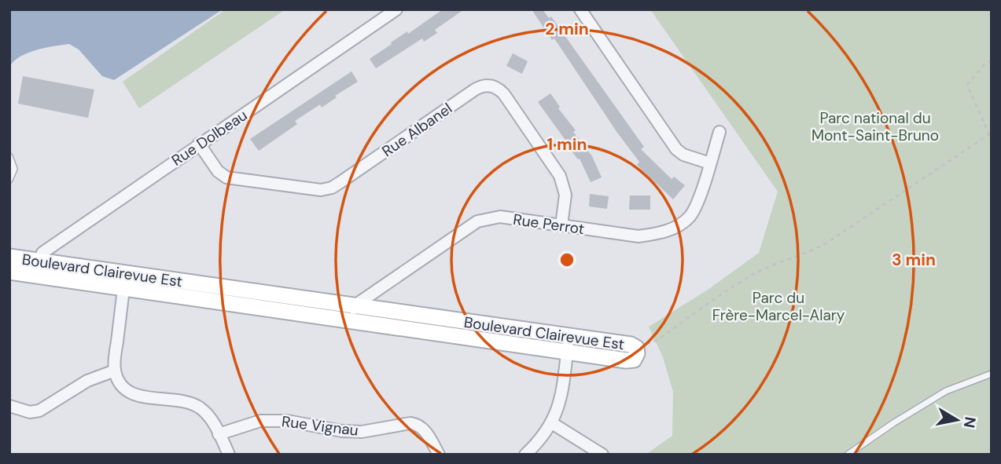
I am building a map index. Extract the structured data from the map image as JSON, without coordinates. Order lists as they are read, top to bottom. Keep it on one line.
{"streets":{"street":["Rue Albanel","Rue Dolbeau","Rue Perrot","Boulevard Clairevue Est","Rue Vignau"]},"crossings":[["Rue Albanel","Rue Dolbeau"],["Rue Albanel","Rue Perrot"],["Rue Dolbeau","Boulevard Clairevue Est"],["Rue Perrot","Boulevard Clairevue Est"]],"parks":["Parc national du Mont-Saint-Bruno","Parc du Frère-Marcel-Alary"],"north":"right","rings":["2 min","1 min","3 min"]}
